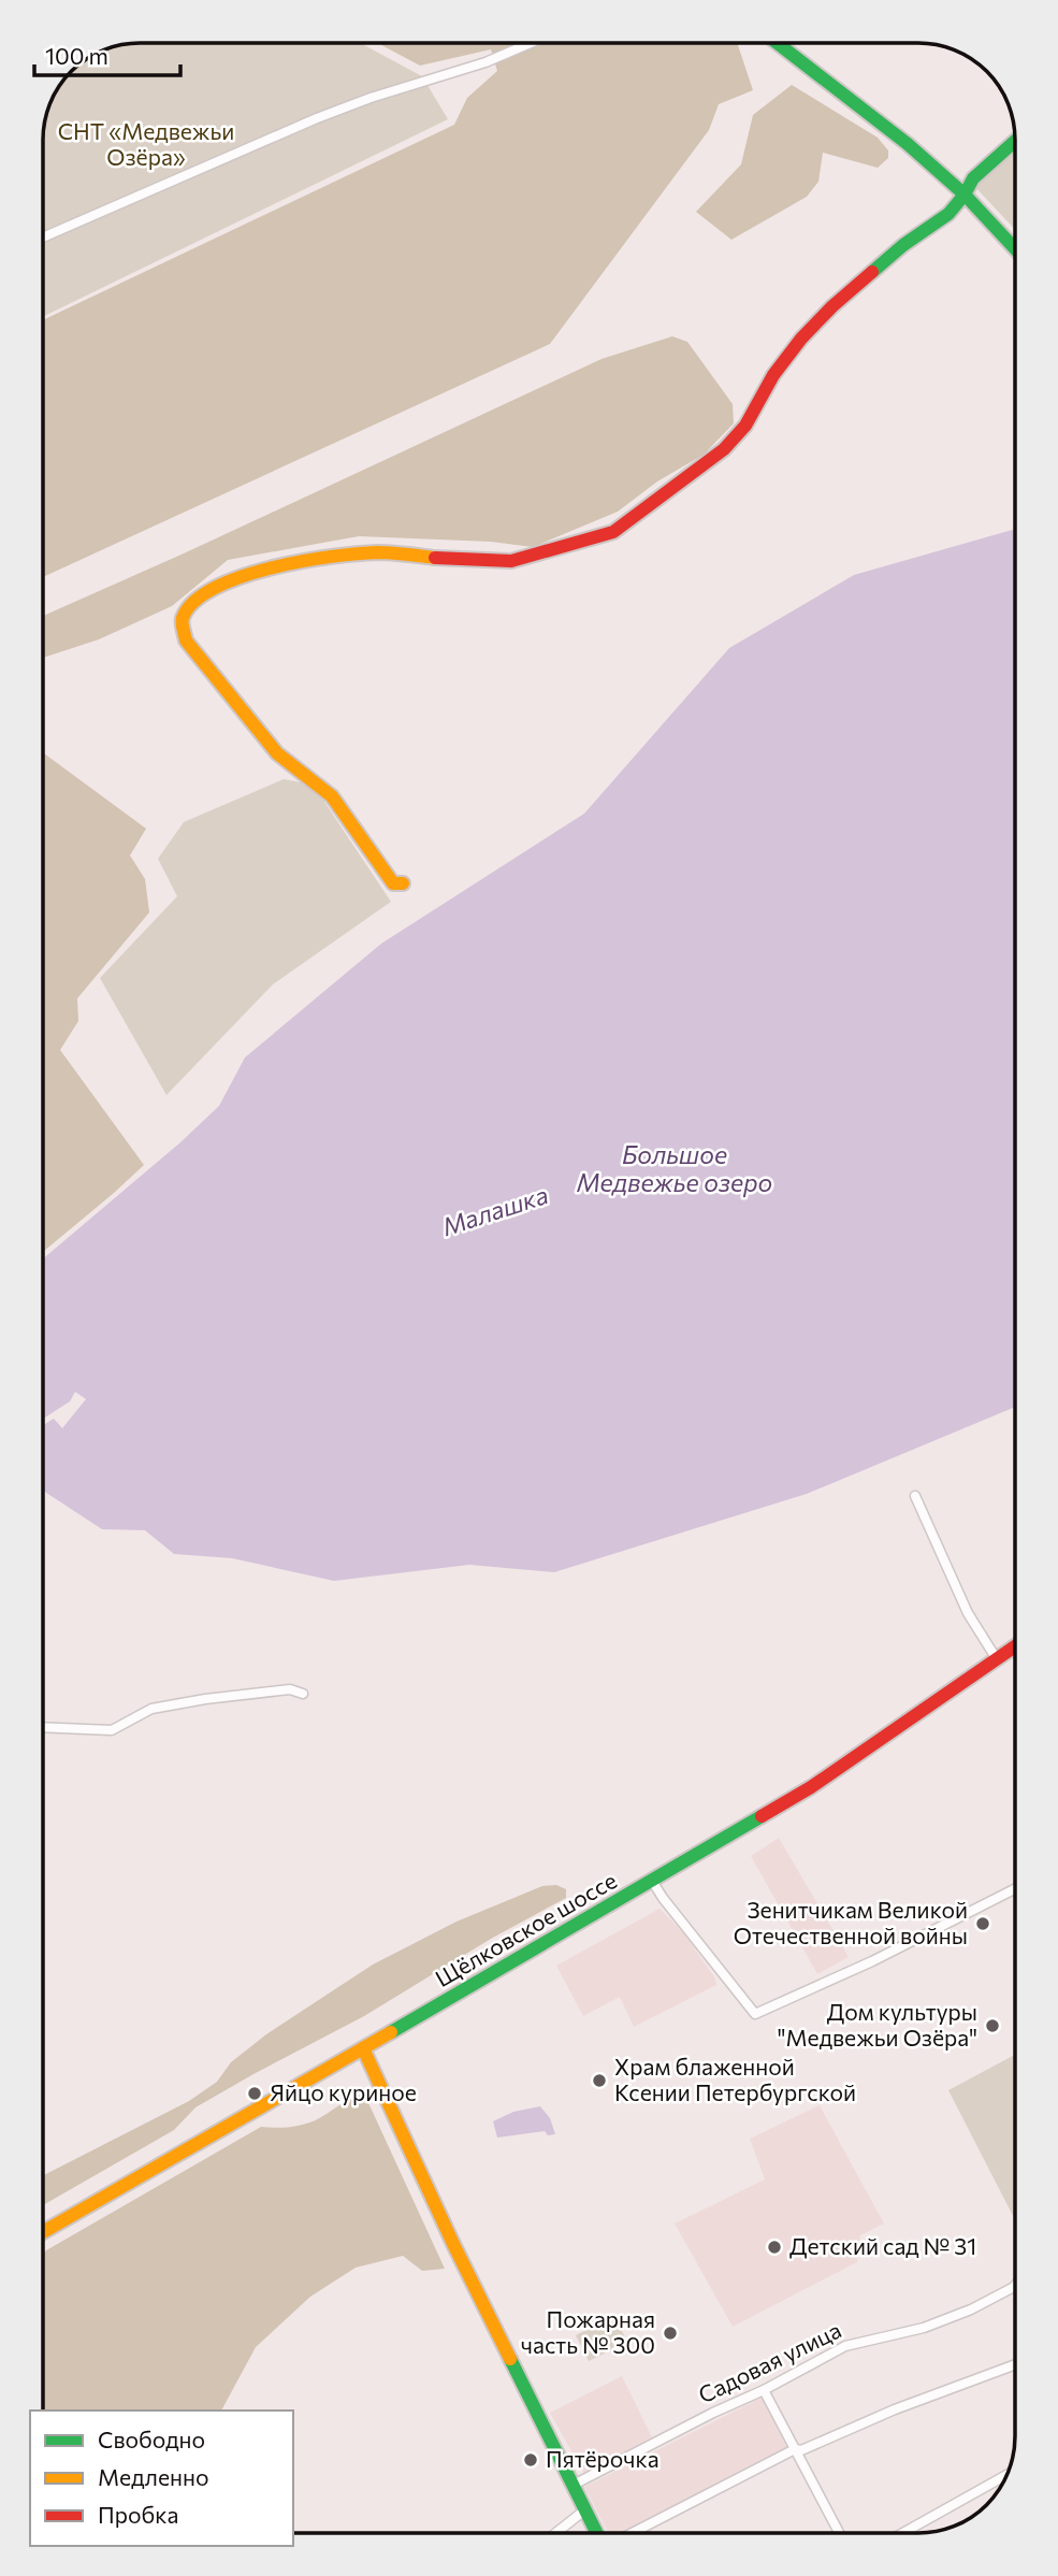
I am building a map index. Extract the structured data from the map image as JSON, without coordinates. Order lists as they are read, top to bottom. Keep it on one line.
{"streets":{"street":["Щёлковское шоссе","Садовая улица"]},"water":["Большое Медвежье озеро","Малашка"],"parks":["СНТ «Медвежьи Озёра»"],"places":["Зенитчикам Великой Отечественной войны","Дом культуры \"Медвежьи Озёра\"","Храм блаженной Ксении Петербургской","Яйцо куриное","Детский сад № 31","Пожарная часть № 300","Пятёрочка"],"legend":["Свободно","Медленно","Пробка"],"scale_bar":"100 m"}
